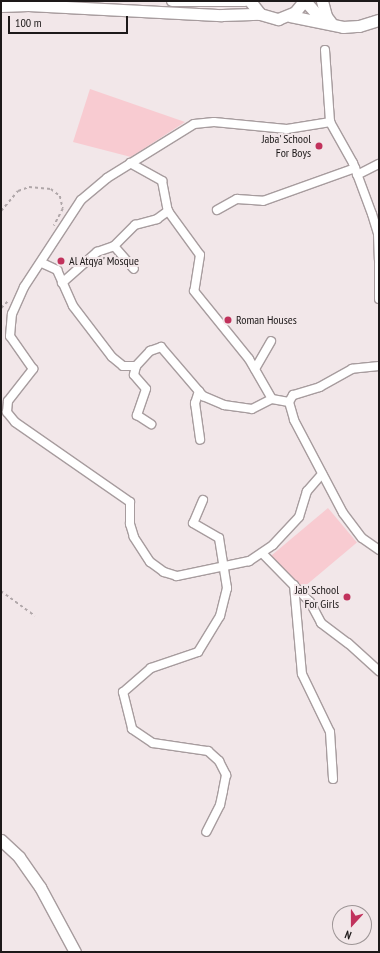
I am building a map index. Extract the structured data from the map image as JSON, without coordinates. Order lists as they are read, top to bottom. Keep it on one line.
{"places":["Jaba' School For Boys","Al Atqya' Mosque","Roman Houses","Jab' School For Girls"],"scale_bar":"100 m","north":"bottom"}
